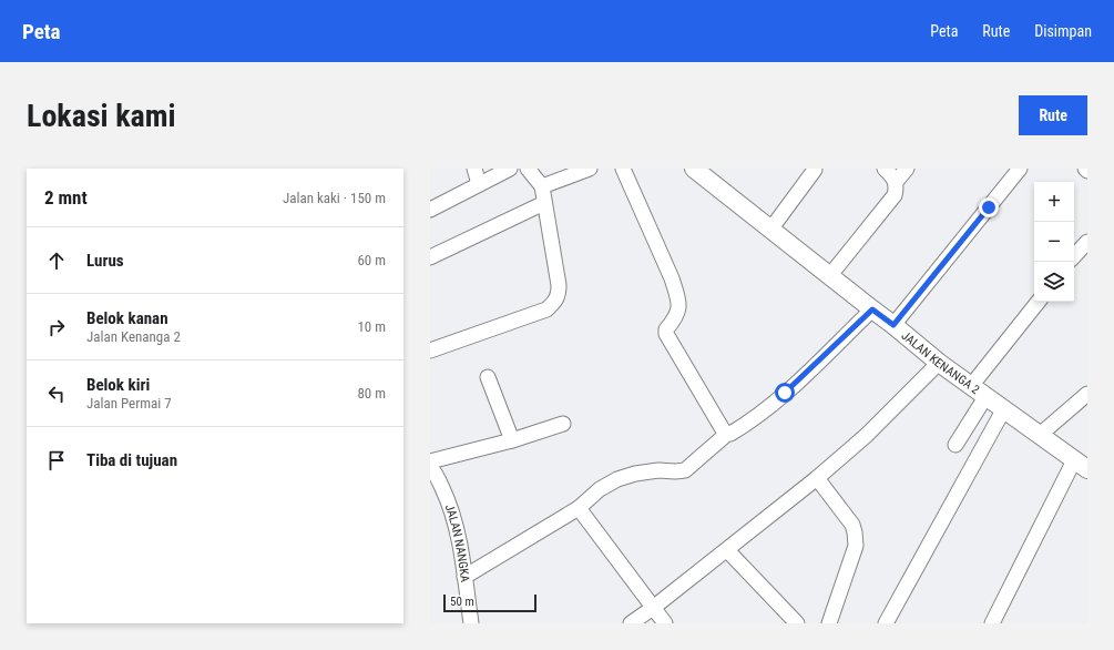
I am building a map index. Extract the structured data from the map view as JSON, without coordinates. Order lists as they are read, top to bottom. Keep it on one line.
{"streets":{"main road":["JALAN KENANGA 2"],"street":["JALAN NANGKA"]},"scale_bar":"50 m","page":{"header":"Peta","nav":["Peta","Rute","Disimpan"],"buttons":"Rute","title":"Lokasi kami","heading":["2 mnt","Jalan kaki · 150 m"],"map_buttons":["+","−"],"list":[["Lurus","60 m"],["Belok kanan","Jalan Kenanga 2","10 m"],["Belok kiri","Jalan Permai 7","80 m"],"Tiba di tujuan"],"scale":"50 m"}}
